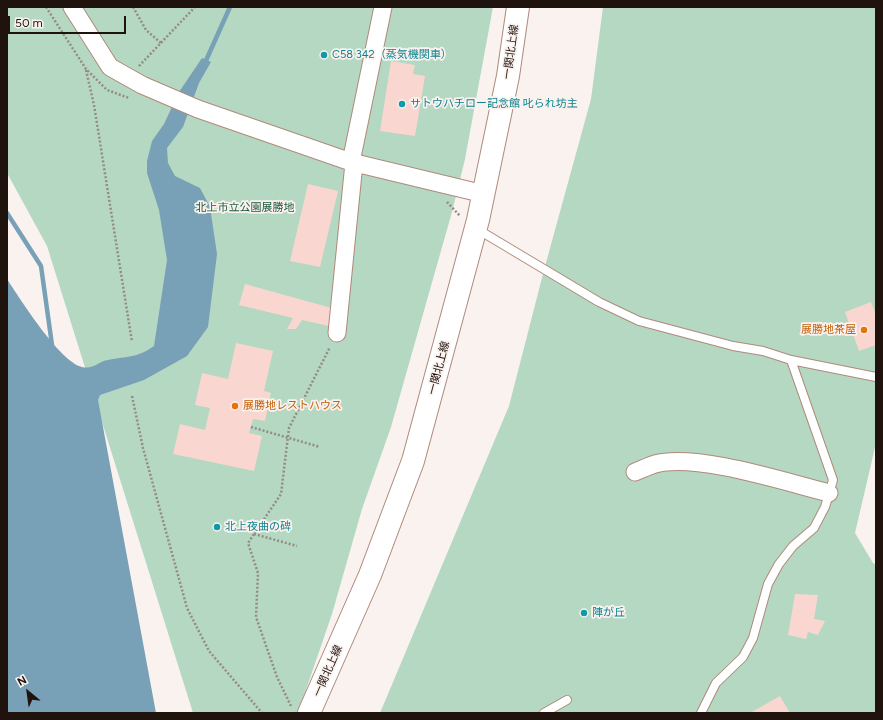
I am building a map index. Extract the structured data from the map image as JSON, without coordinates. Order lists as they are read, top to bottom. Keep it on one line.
{"streets":{"main road":["一関北上線"]},"parks":["北上市立公園展勝地"],"places":["C58 342（蒸気機関車）","サトウハチロー記念館 叱られ坊主","展勝地茶屋","展勝地レストハウス","北上夜曲の碑","陣が丘"],"scale_bar":"50 m","north":"top left"}
